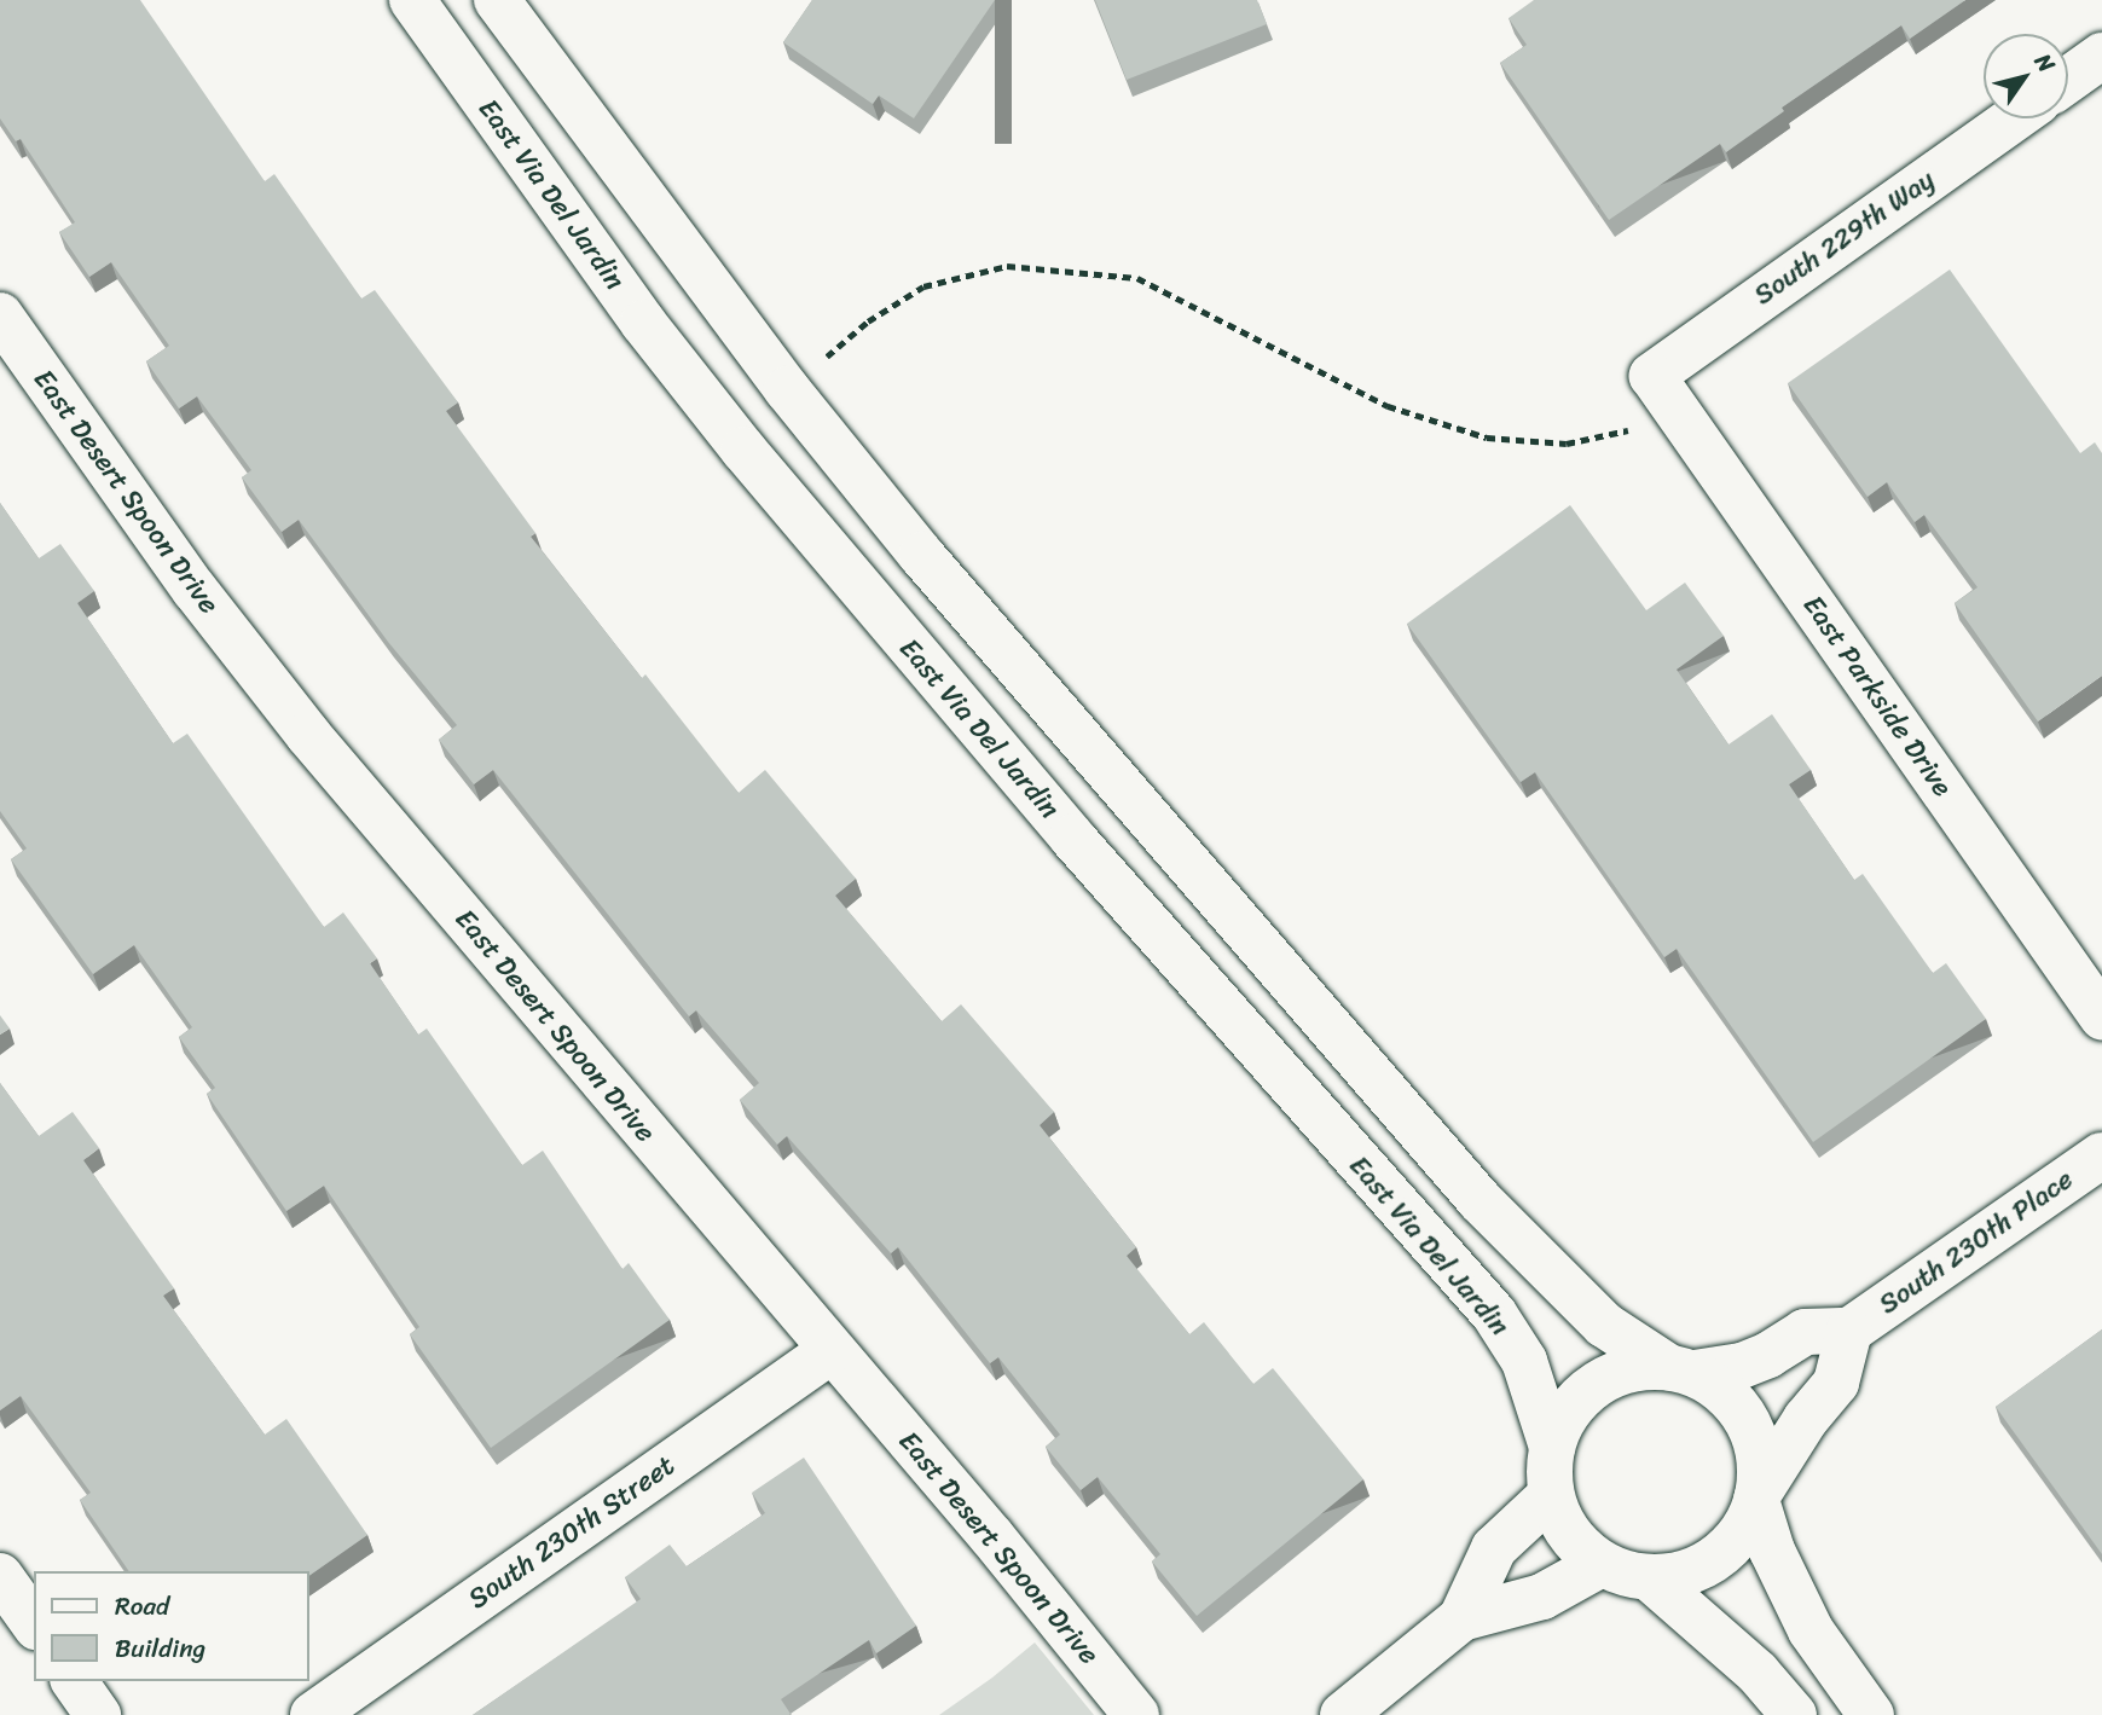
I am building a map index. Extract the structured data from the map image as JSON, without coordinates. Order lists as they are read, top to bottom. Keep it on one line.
{"streets":{"street":["East Via Del Jardin","South 229th Way","East Desert Spoon Drive","East Parkside Drive","South 230th Place","South 230th Street"]},"crossings":[["East Via Del Jardin","South 230th Place"],["South 229th Way","East Parkside Drive"],["East Desert Spoon Drive","South 230th Street"]],"legend":["Road","Building"],"north":"top right"}
